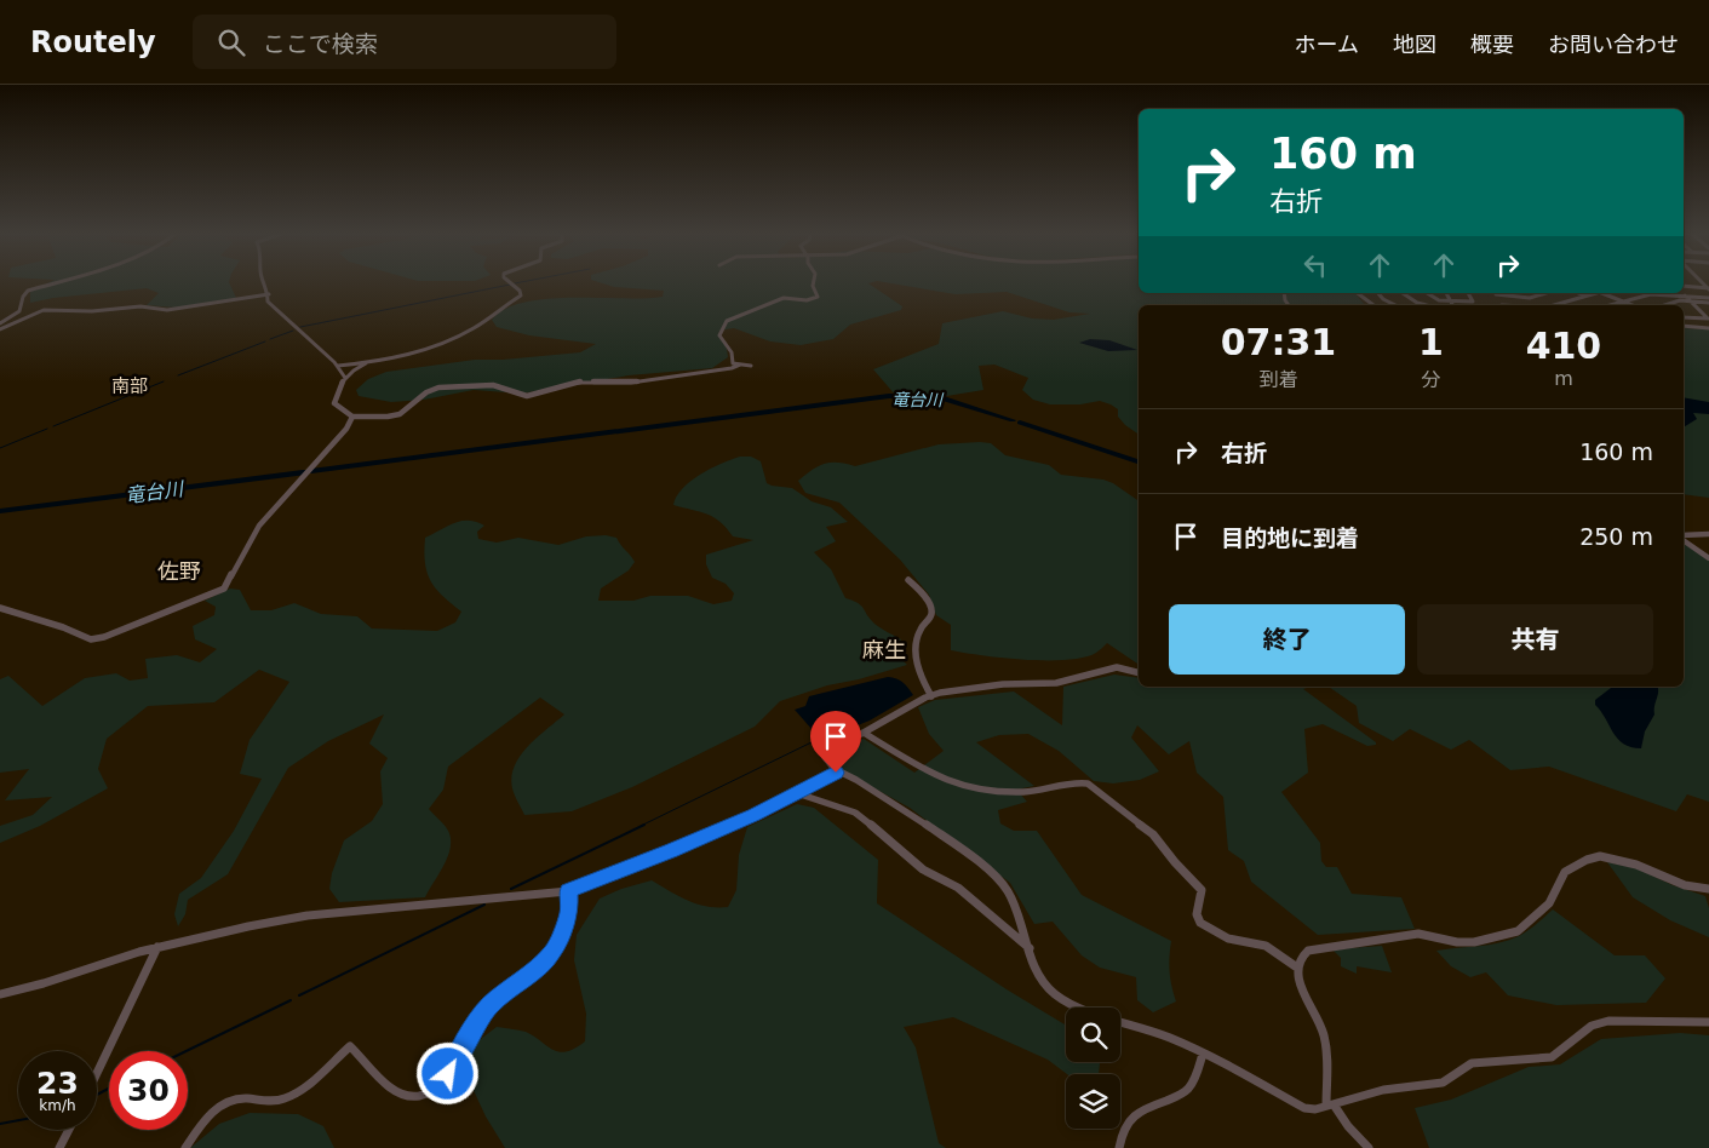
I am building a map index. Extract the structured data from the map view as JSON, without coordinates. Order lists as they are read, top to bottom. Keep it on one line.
{"districts":["南部","佐野","麻生"],"water":["竜台川"],"page":{"header":"Routely","search":"ここで検索","nav":["ホーム","地図","概要","お問い合わせ"],"turn":["160 m","右折"],"eta":["07:31","到着","1","分","410","m"],"list":[{"name":"右折","value":"160 m"},{"name":"目的地に到着","value":"250 m"}],"buttons":["終了","共有"],"speed":"23 km/h","limit":"30"}}
